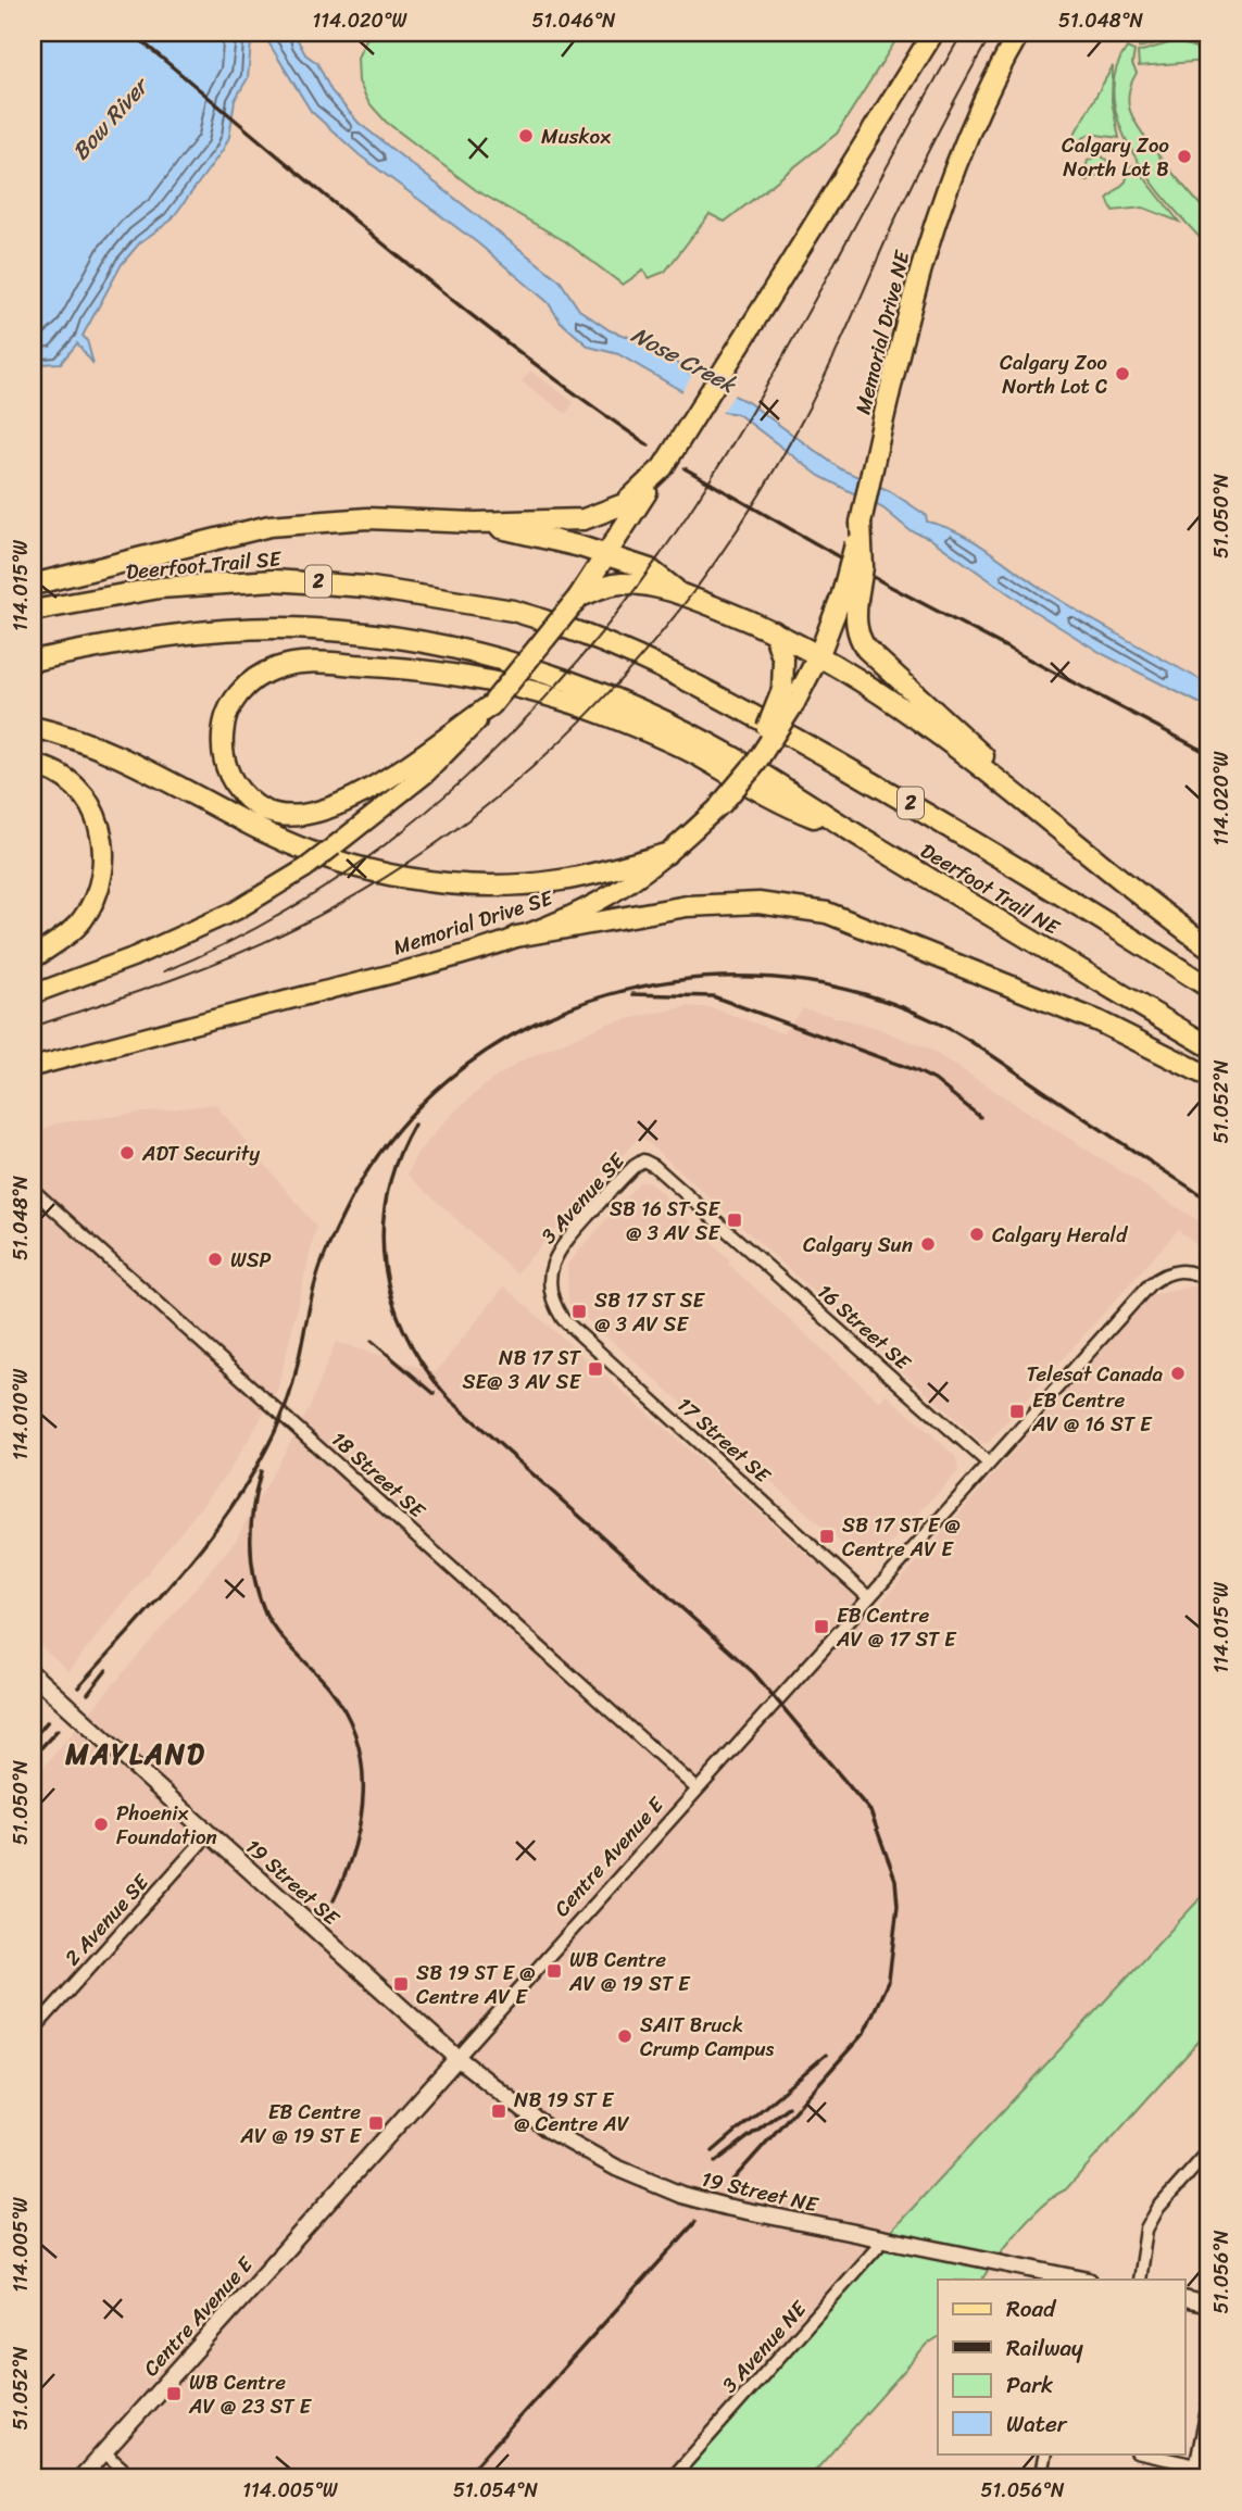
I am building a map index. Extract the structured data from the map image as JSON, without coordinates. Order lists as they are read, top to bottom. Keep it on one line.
{"streets":{"highway":["Memorial Drive NE","Deerfoot Trail SE","2","Deerfoot Trail NE","Memorial Drive SE"],"street":["3 Avenue SE","16 Street SE","17 Street SE","18 Street SE","Centre Avenue E","19 Street SE","2 Avenue SE","19 Street NE","3 Avenue NE"]},"crossings":[["Deerfoot Trail SE","Deerfoot Trail NE"],["3 Avenue SE","16 Street SE"],["3 Avenue SE","17 Street SE"],["16 Street SE","Centre Avenue E"],["17 Street SE","Centre Avenue E"],["18 Street SE","Centre Avenue E"],["Centre Avenue E","19 Street SE"],["Centre Avenue E","19 Street NE"],["19 Street SE","2 Avenue SE"],["19 Street SE","19 Street NE"],["19 Street NE","3 Avenue NE"]],"districts":["MAYLAND"],"water":["Bow River","Nose Creek"],"places":{"other":["Muskox","Calgary Zoo North Lot B","Calgary Zoo North Lot C","ADT Security","Calgary Herald","Calgary Sun","WSP","Telesat Canada","Phoenix Foundation","SAIT Bruck Crump Campus"],"transit":["SB 16 ST SE @ 3 AV SE","SB 17 ST SE @ 3 AV SE","NB 17 ST SE@ 3 AV SE","EB Centre AV @ 16 ST E","SB 17 ST E @ Centre AV E","EB Centre AV @ 17 ST E","WB Centre AV @ 19 ST E","SB 19 ST E @ Centre AV E","NB 19 ST E @ Centre AV","EB Centre AV @ 19 ST E","WB Centre AV @ 23 ST E"]},"legend":["Road","Railway","Park","Water"],"coordinates":["114.020°W","51.046°N","51.048°N","51.050°N","114.015°W","51.052°N","114.010°W","114.005°W","51.056°N","51.054°N"]}
